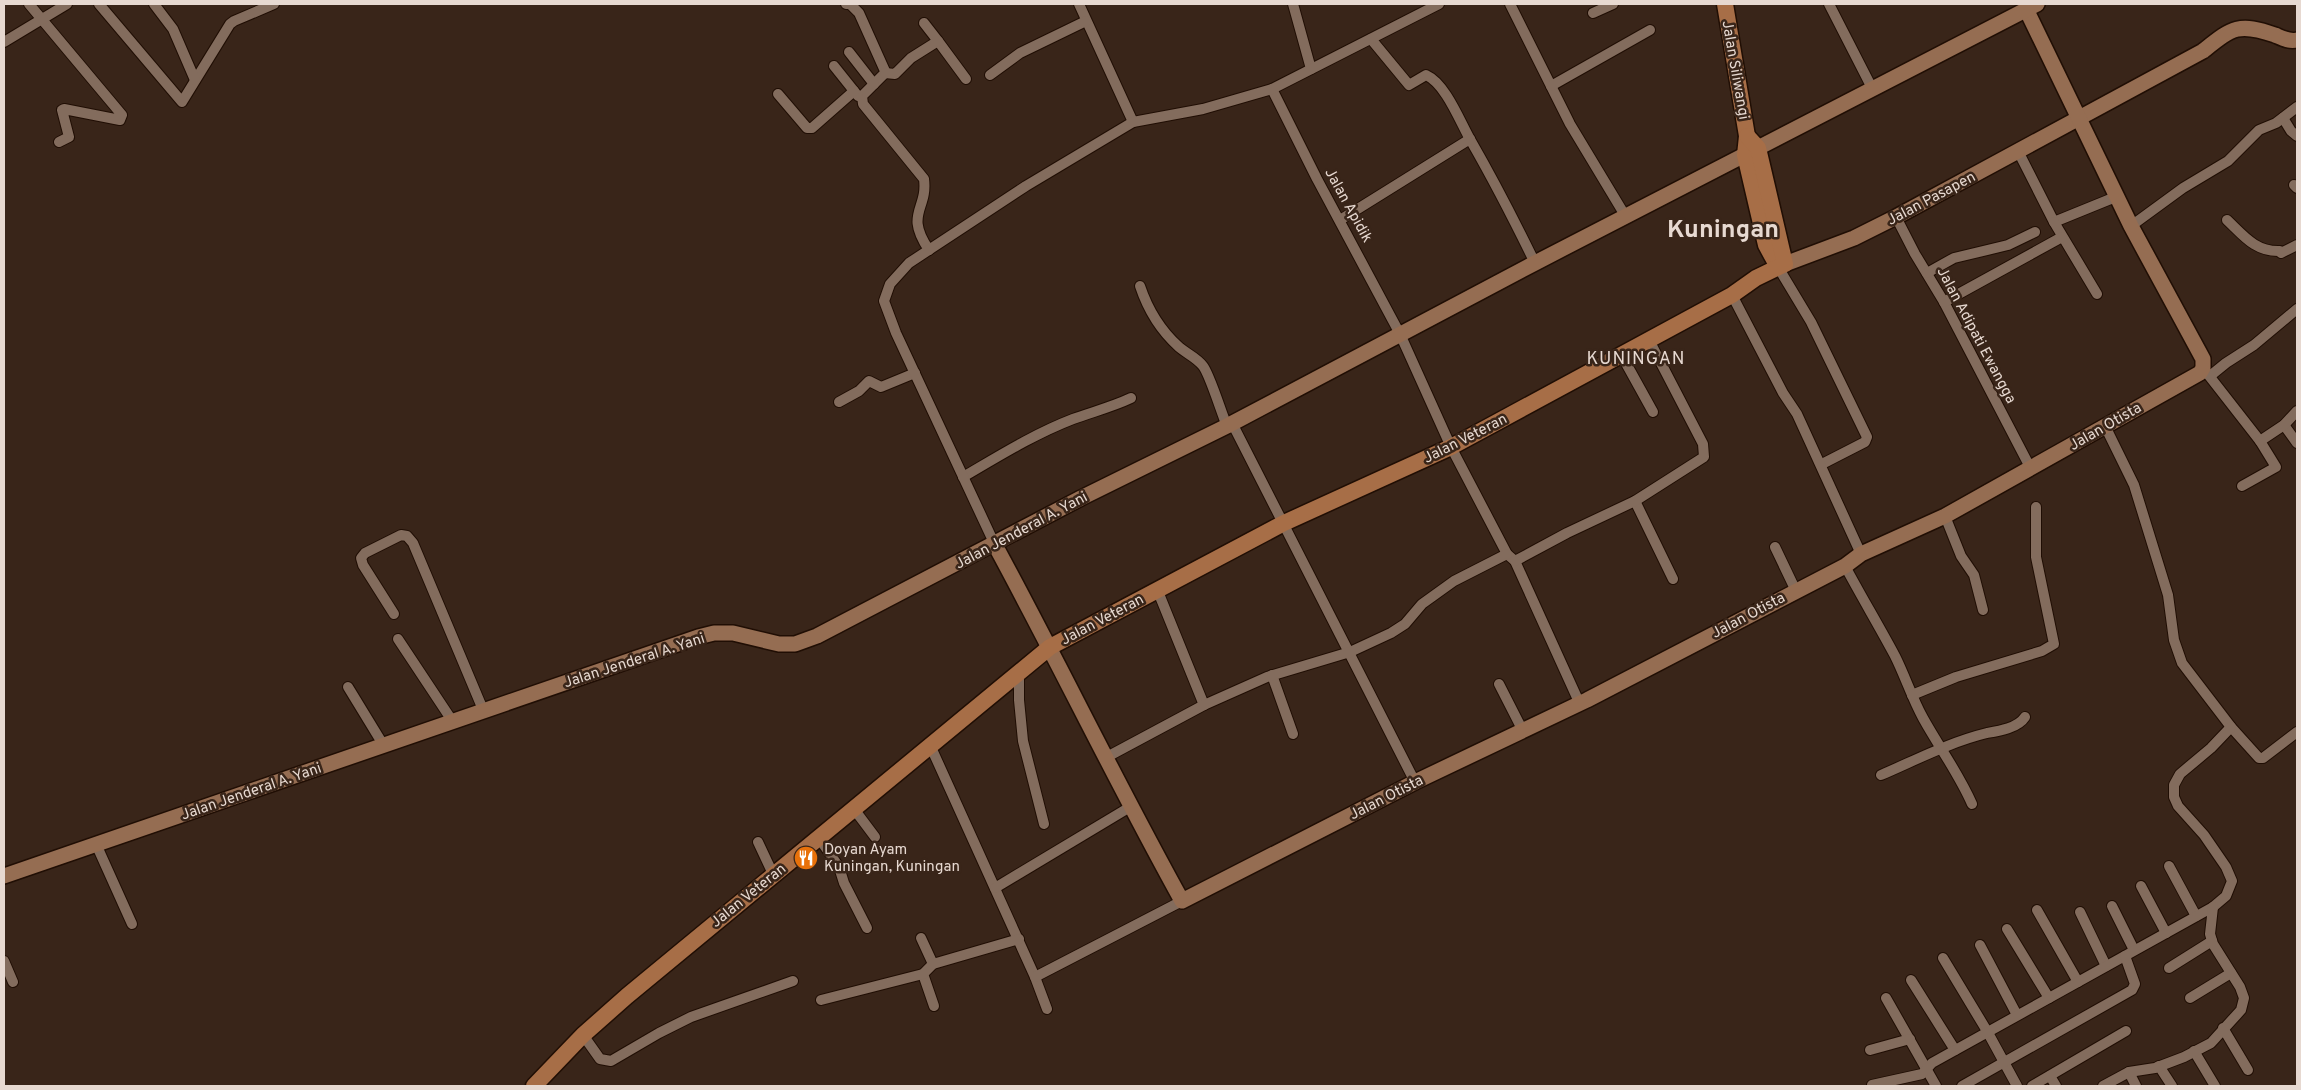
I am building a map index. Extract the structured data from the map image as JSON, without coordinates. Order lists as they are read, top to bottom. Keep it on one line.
{"streets":{"main road":["Jalan Siliwangi","Jalan Veteran"],"street":["Jalan Pasapen","Jalan Apidik","Jalan Adipati Ewangga","Jalan Otista","Jalan Jenderal A. Yani"]},"crossings":[["Jalan Siliwangi","Jalan Pasapen"],["Jalan Siliwangi","Jalan Veteran"],["Jalan Siliwangi","Jalan Jenderal A. Yani"],["Jalan Pasapen","Jalan Adipati Ewangga"],["Jalan Pasapen","Jalan Veteran"],["Jalan Apidik","Jalan Otista"],["Jalan Apidik","Jalan Veteran"],["Jalan Apidik","Jalan Jenderal A. Yani"],["Jalan Adipati Ewangga","Jalan Otista"]],"districts":["Kuningan","KUNINGAN"],"places":{"restaurant":["Doyan Ayam Kuningan, Kuningan"]}}
